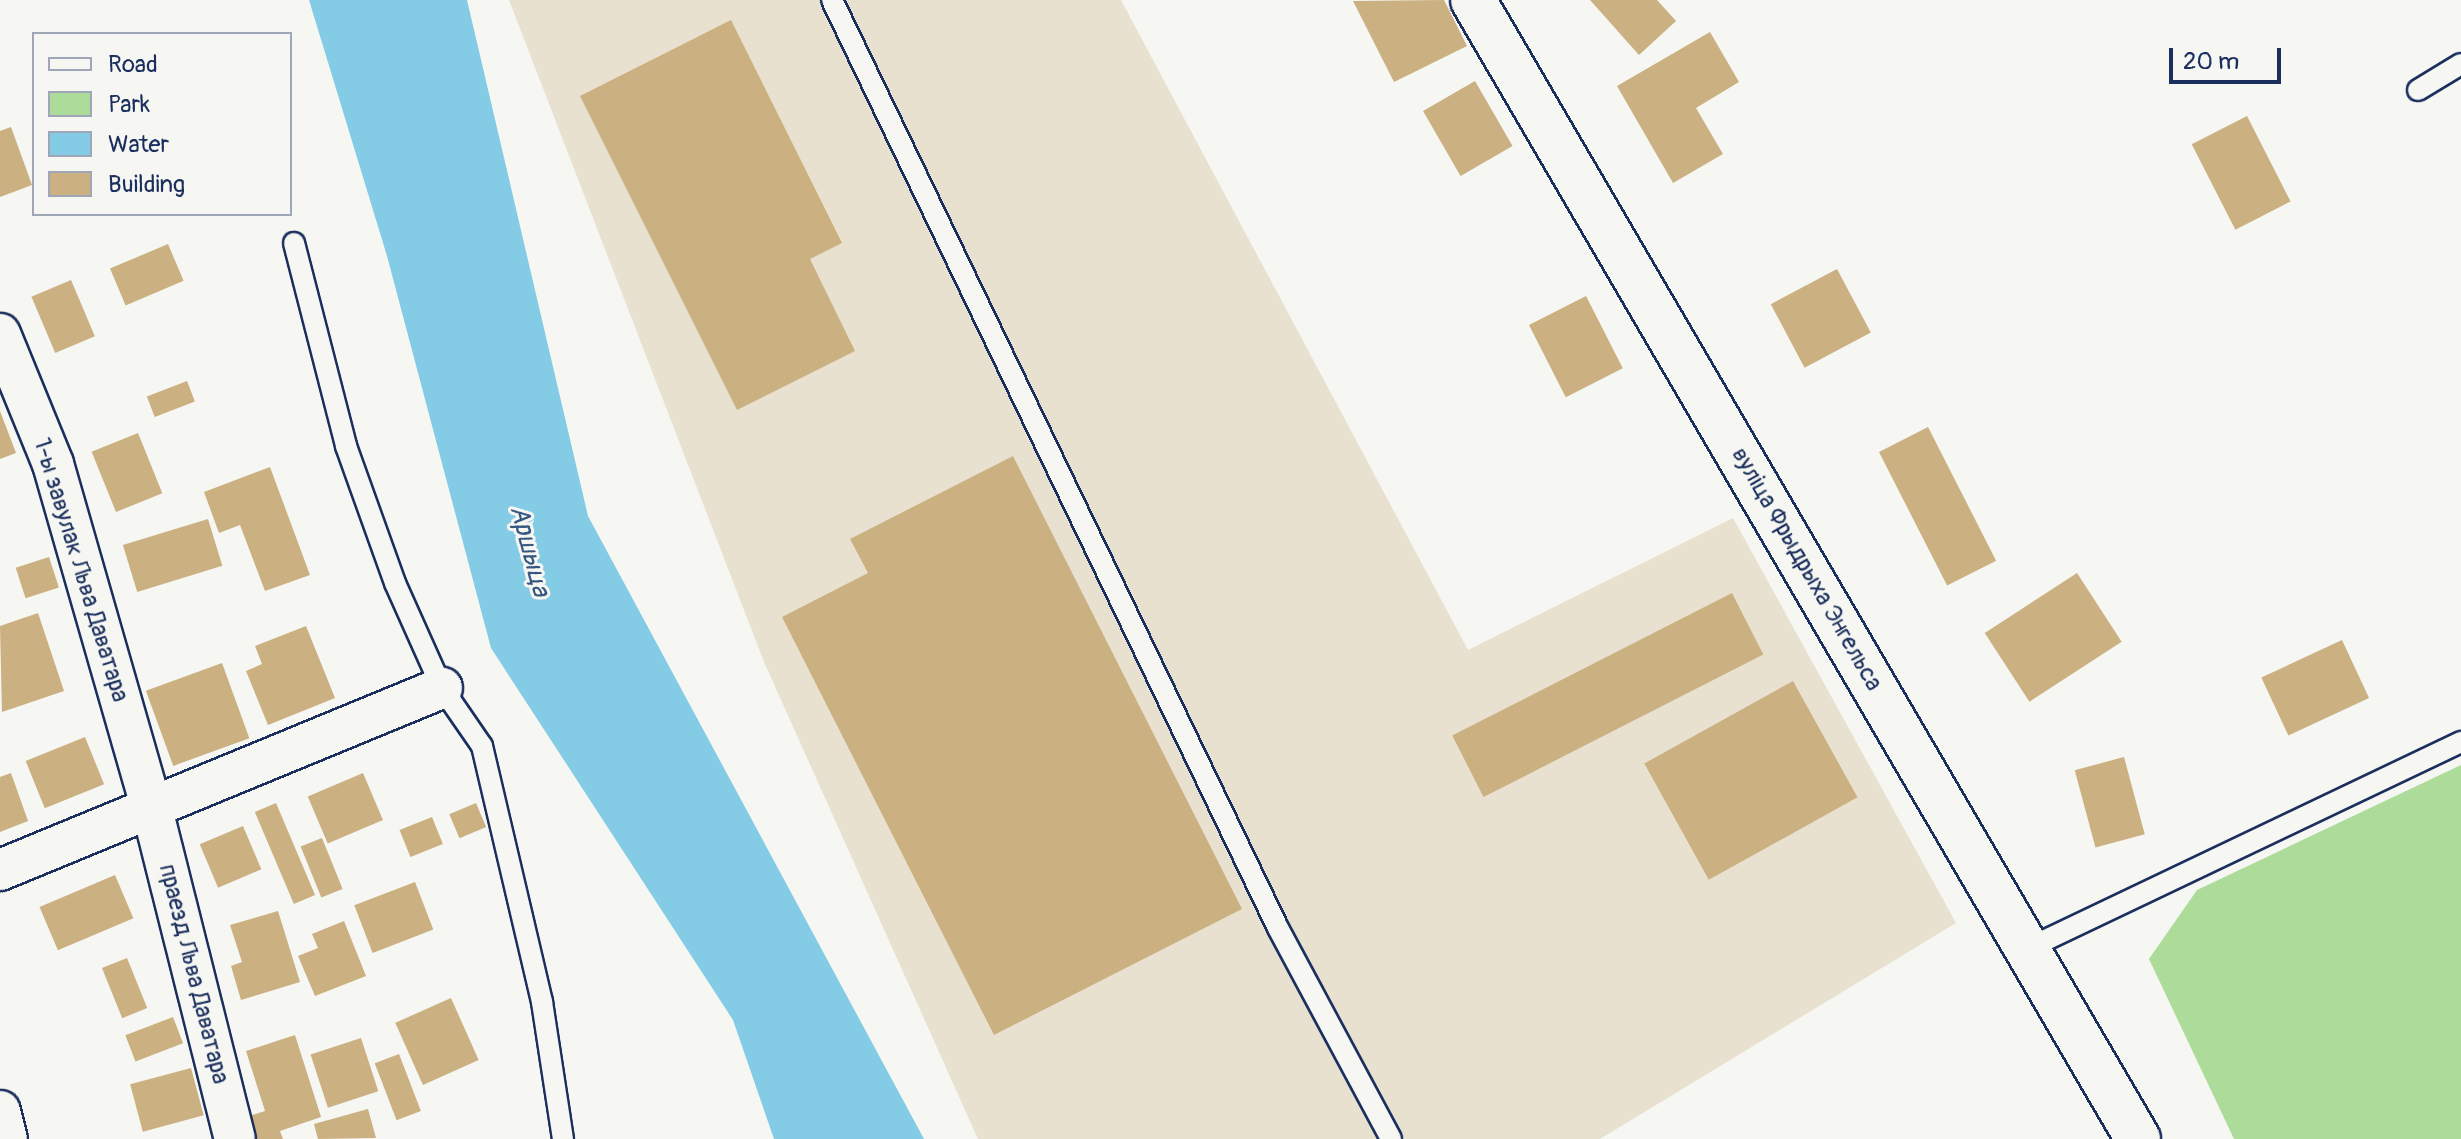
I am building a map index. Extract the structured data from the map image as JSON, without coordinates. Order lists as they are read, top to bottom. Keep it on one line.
{"streets":{"street":["вуліца Фрыдрыха Энгельса","1-ы завулак Льва Даватара","праезд Льва Даватара"]},"crossings":[["1-ы завулак Льва Даватара","праезд Льва Даватара"]],"water":["Аршыца"],"legend":["Road","Park","Water","Building"],"scale_bar":"20 m"}
